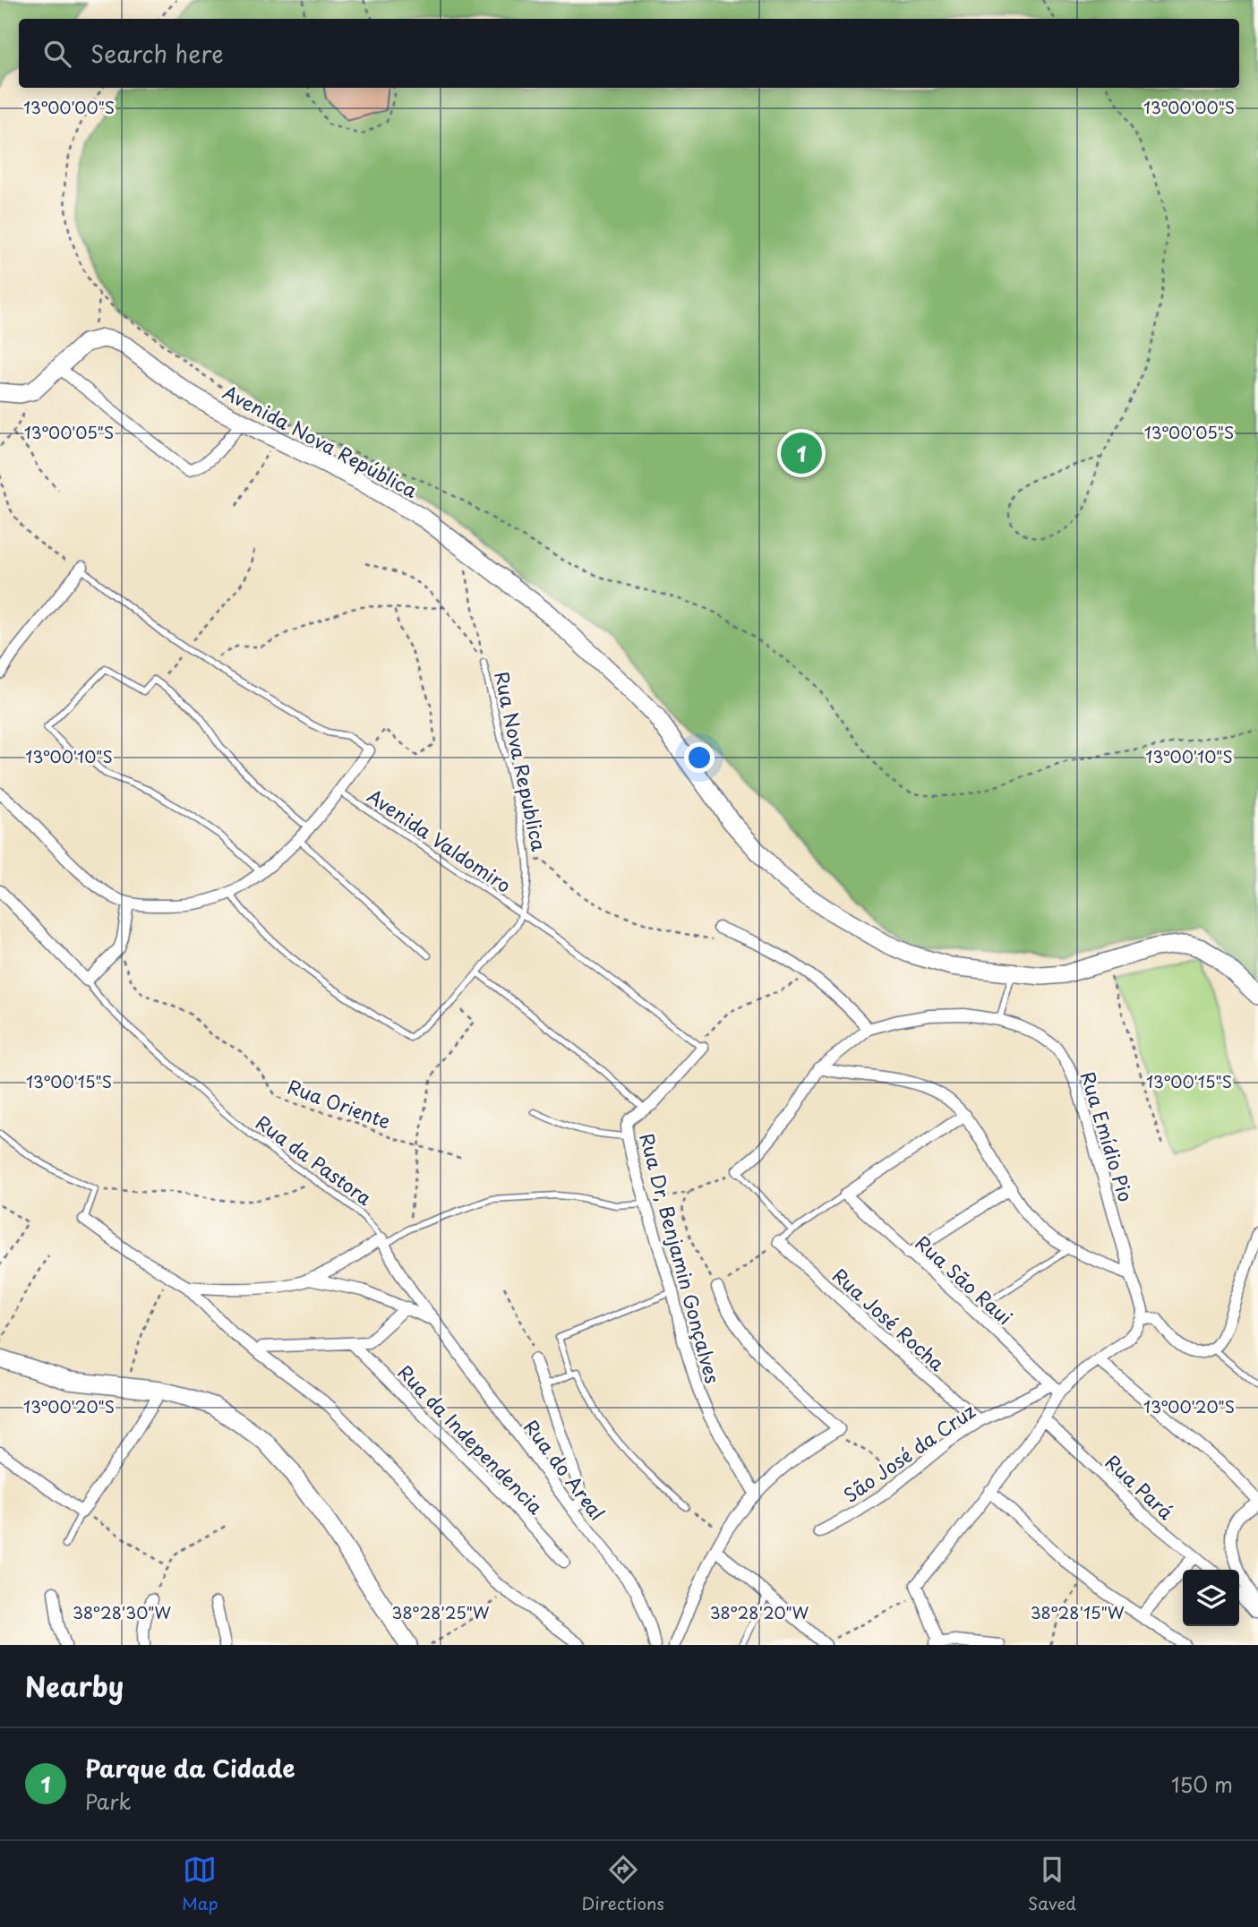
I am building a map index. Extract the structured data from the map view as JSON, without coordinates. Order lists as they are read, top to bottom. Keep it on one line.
{"streets":{"street":["Avenida Nova República","Rua Emídio Pio","Rua da Pastora","Rua Dr, Benjamin Gonçalves","Rua São Raui","Rua José Rocha","Rua da Independencia","São José da Cruz","Rua do Areal","Rua Pará"],"lane":["Rua Nova Republica","Avenida Valdomiro"],"path":["Rua Oriente"]},"crossings":[["Rua Nova Republica","Avenida Valdomiro"],["Avenida Valdomiro","Rua Dr, Benjamin Gonçalves"],["Rua da Pastora","Rua do Areal"],["Rua São Raui","São José da Cruz"],["Rua José Rocha","São José da Cruz"]],"page":{"search":"Search here","pins":"1","heading":"Nearby","list":[{"mark":"1","name":"Parque da Cidade","note":"Park","value":"150 m"}],"nav":["Map","Directions","Saved"]},"coordinates":["13°00'00\"S","13°00'05\"S","13°00'10\"S","13°00'15\"S","13°00'20\"S","38°28'30\"W","38°28'25\"W","38°28'20\"W","38°28'15\"W"]}
